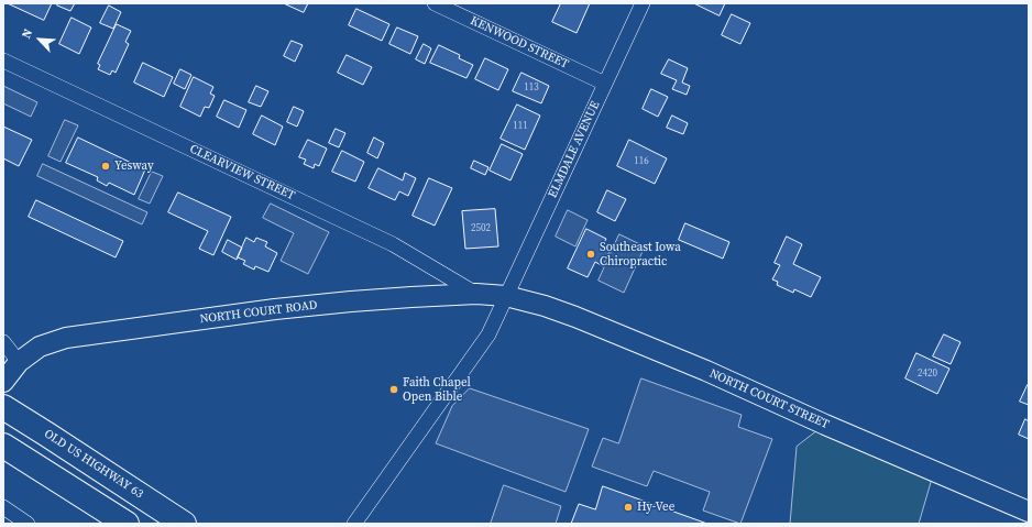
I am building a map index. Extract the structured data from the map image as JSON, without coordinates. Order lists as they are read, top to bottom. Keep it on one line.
{"streets":{"highway":["OLD US HIGHWAY 63"],"main road":["NORTH COURT ROAD","NORTH COURT STREET"],"street":["KENWOOD STREET","ELMDALE AVENUE","CLEARVIEW STREET"]},"crossings":[["KENWOOD STREET","ELMDALE AVENUE"],["ELMDALE AVENUE","NORTH COURT ROAD"],["ELMDALE AVENUE","NORTH COURT STREET"],["CLEARVIEW STREET","NORTH COURT ROAD"],["NORTH COURT ROAD","NORTH COURT STREET"]],"places":["Yesway","Southeast Iowa Chiropractic","Faith Chapel Open Bible","Hy-Vee"],"house_numbers":["113","111","116","2502","2420"],"north":"top left"}
